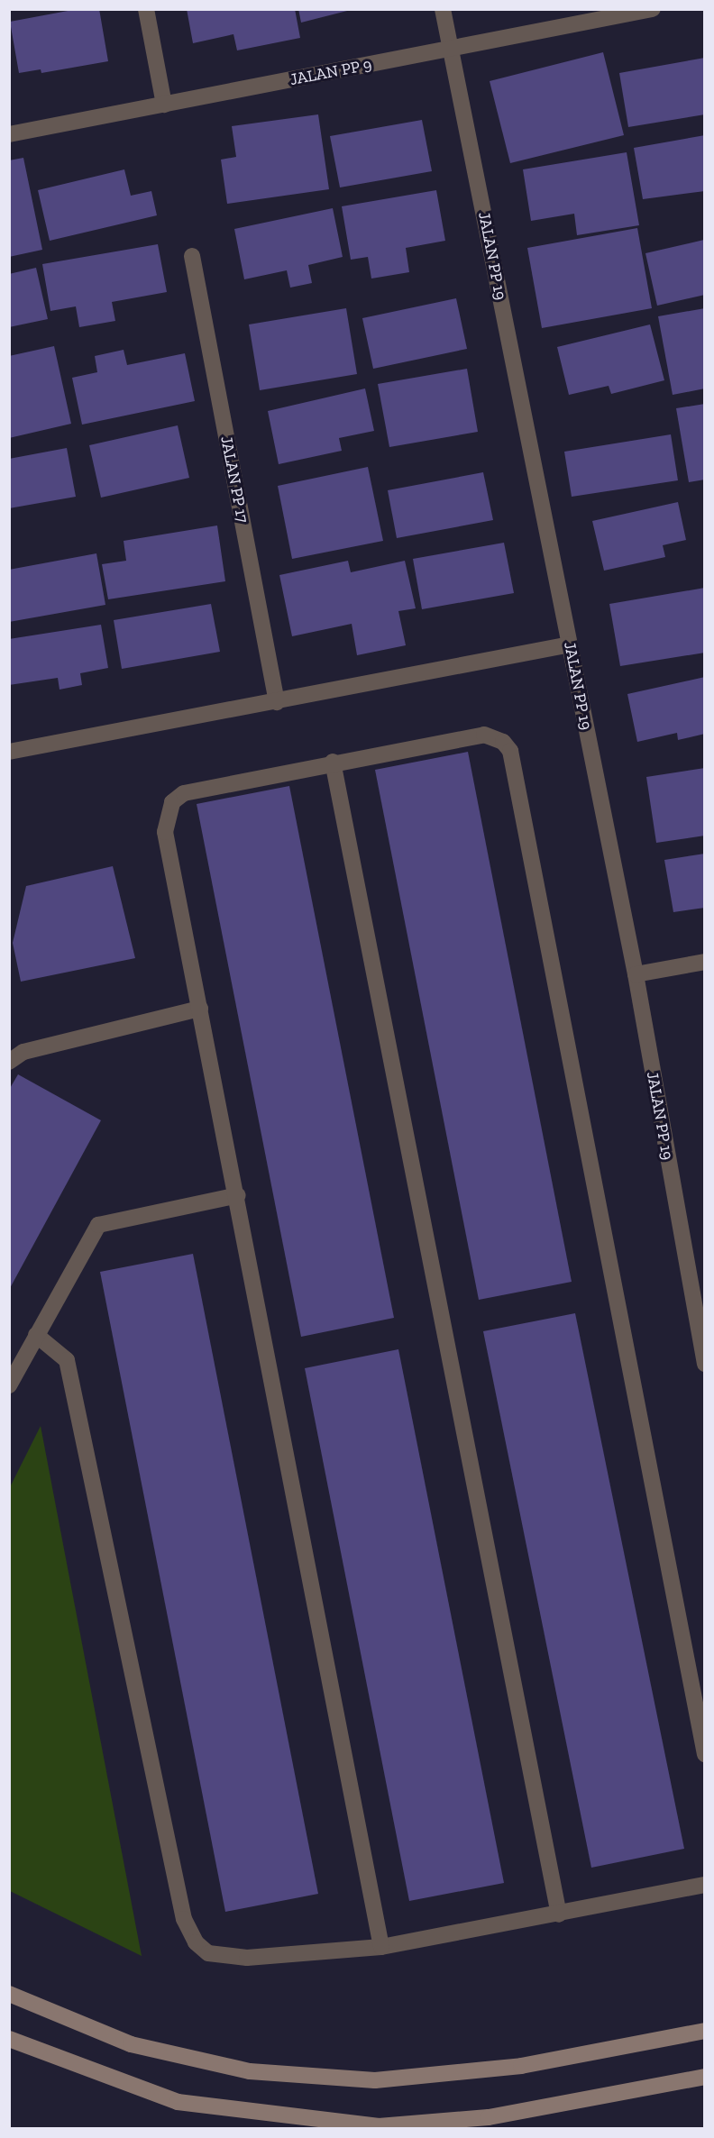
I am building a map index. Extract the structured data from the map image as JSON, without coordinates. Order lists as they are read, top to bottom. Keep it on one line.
{"streets":{"street":["JALAN PP 9","JALAN PP 19","JALAN PP 17"]},"crossings":[["JALAN PP 9","JALAN PP 19"]]}
